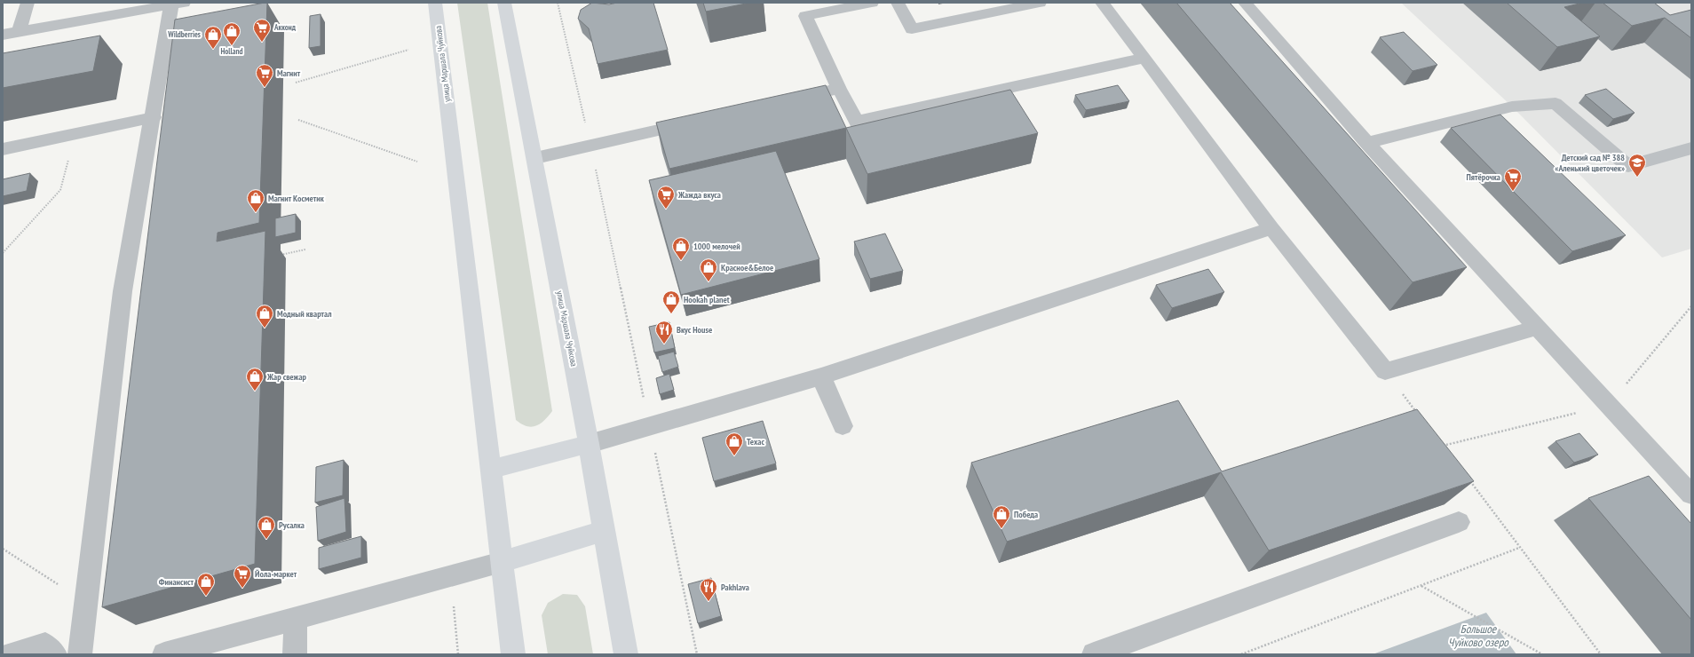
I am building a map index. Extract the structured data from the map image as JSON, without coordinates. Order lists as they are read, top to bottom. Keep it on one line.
{"streets":{"main road":["улица Маршала Чуйкова"]},"water":["Большое Чуйково озеро"],"places":{"supermarket":["Акконд","Магнит","Пятёрочка","Жажда вкуса","Йола-маркет"],"shop":["Holland","Wildberries","Магнит Косметик","1000 мелочей","Красное&Белое","Hookah planet","Модный квартал","Жар свежар","Техас","Победа","Русалка","Финансист"],"school or university":["Детский сад № 388 «Аленький цветочек»"],"restaurant":["Вкус House","Pakhlava"]}}
